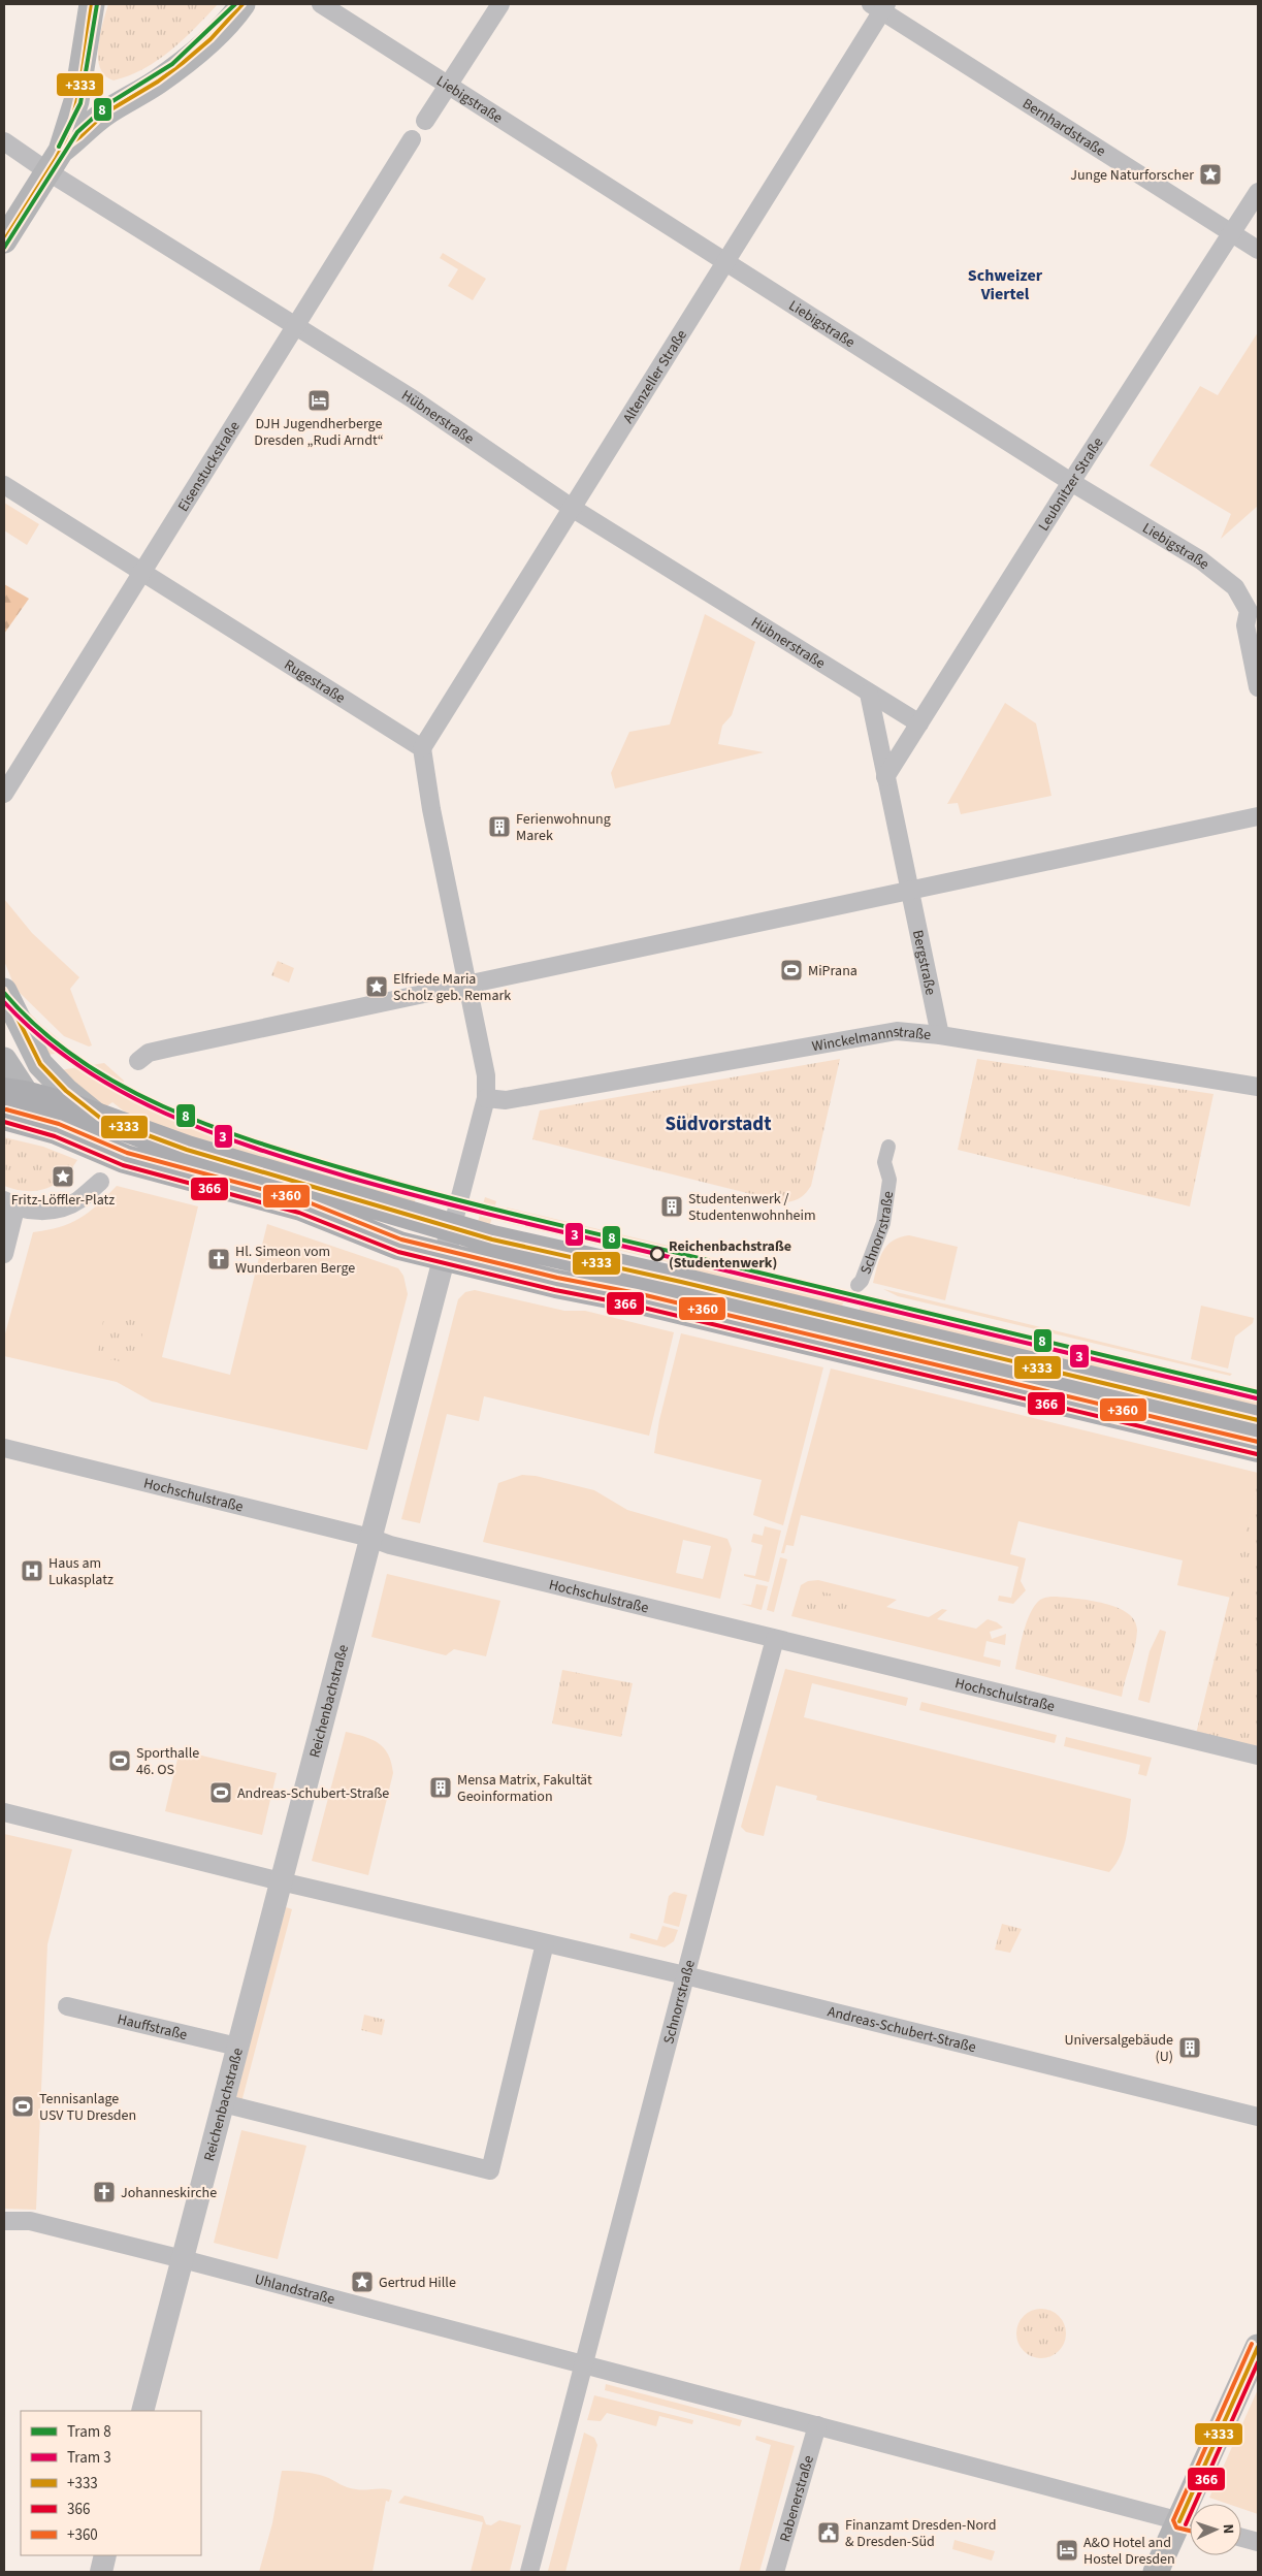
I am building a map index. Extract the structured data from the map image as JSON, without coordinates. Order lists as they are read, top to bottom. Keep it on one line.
{"streets":{"street":["Liebigstraße","Bernhardstraße","Altenzeller Straße","Hübnerstraße","Eisenstuckstraße","Leubnitzer Straße","Rugestraße","Bergstraße","Winckelmannstraße","Schnorrstraße","Hochschulstraße","Reichenbachstraße","Hauffstraße","Andreas-Schubert-Straße","Uhlandstraße","Rabenerstraße"]},"crossings":[["Liebigstraße","Altenzeller Straße"],["Liebigstraße","Leubnitzer Straße"],["Bernhardstraße","Altenzeller Straße"],["Bernhardstraße","Leubnitzer Straße"],["Altenzeller Straße","Hübnerstraße"],["Altenzeller Straße","Rugestraße"],["Hübnerstraße","Eisenstuckstraße"],["Hübnerstraße","Leubnitzer Straße"],["Eisenstuckstraße","Rugestraße"],["Bergstraße","Winckelmannstraße"],["Winckelmannstraße","Reichenbachstraße"],["Schnorrstraße","Hochschulstraße"],["Schnorrstraße","Andreas-Schubert-Straße"],["Schnorrstraße","Uhlandstraße"],["Hochschulstraße","Reichenbachstraße"],["Reichenbachstraße","Hauffstraße"],["Reichenbachstraße","Andreas-Schubert-Straße"],["Reichenbachstraße","Uhlandstraße"],["Uhlandstraße","Rabenerstraße"]],"districts":["Schweizer Viertel","Südvorstadt"],"places":{"place":["Junge Naturforscher","Elfriede Maria Scholz geb. Remark","Fritz-Löffler-Platz","Gertrud Hille"],"hotel":["DJH Jugendherberge Dresden „Rudi Arndt“","A&O Hotel and Hostel Dresden"],"building":["Ferienwohnung Marek","Studentenwerk / Studentenwohnheim","Mensa Matrix, Fakultät Geoinformation","Universalgebäude (U)"],"sports":["MiPrana","Sporthalle 46. OS","Andreas-Schubert-Straße","Tennisanlage USV TU Dresden"],"other":["Reichenbachstraße (Studentenwerk)"],"church":["Hl. Simeon vom Wunderbaren Berge","Johanneskirche"],"hospital":["Haus am Lukasplatz"],"public building":["Finanzamt Dresden-Nord & Dresden-Süd"]},"lines":["tram line 8","transit line +333","tram line 3","transit line +360","transit line 366"],"legend":["Tram 8","Tram 3","+333","366","+360"],"north":"right"}
